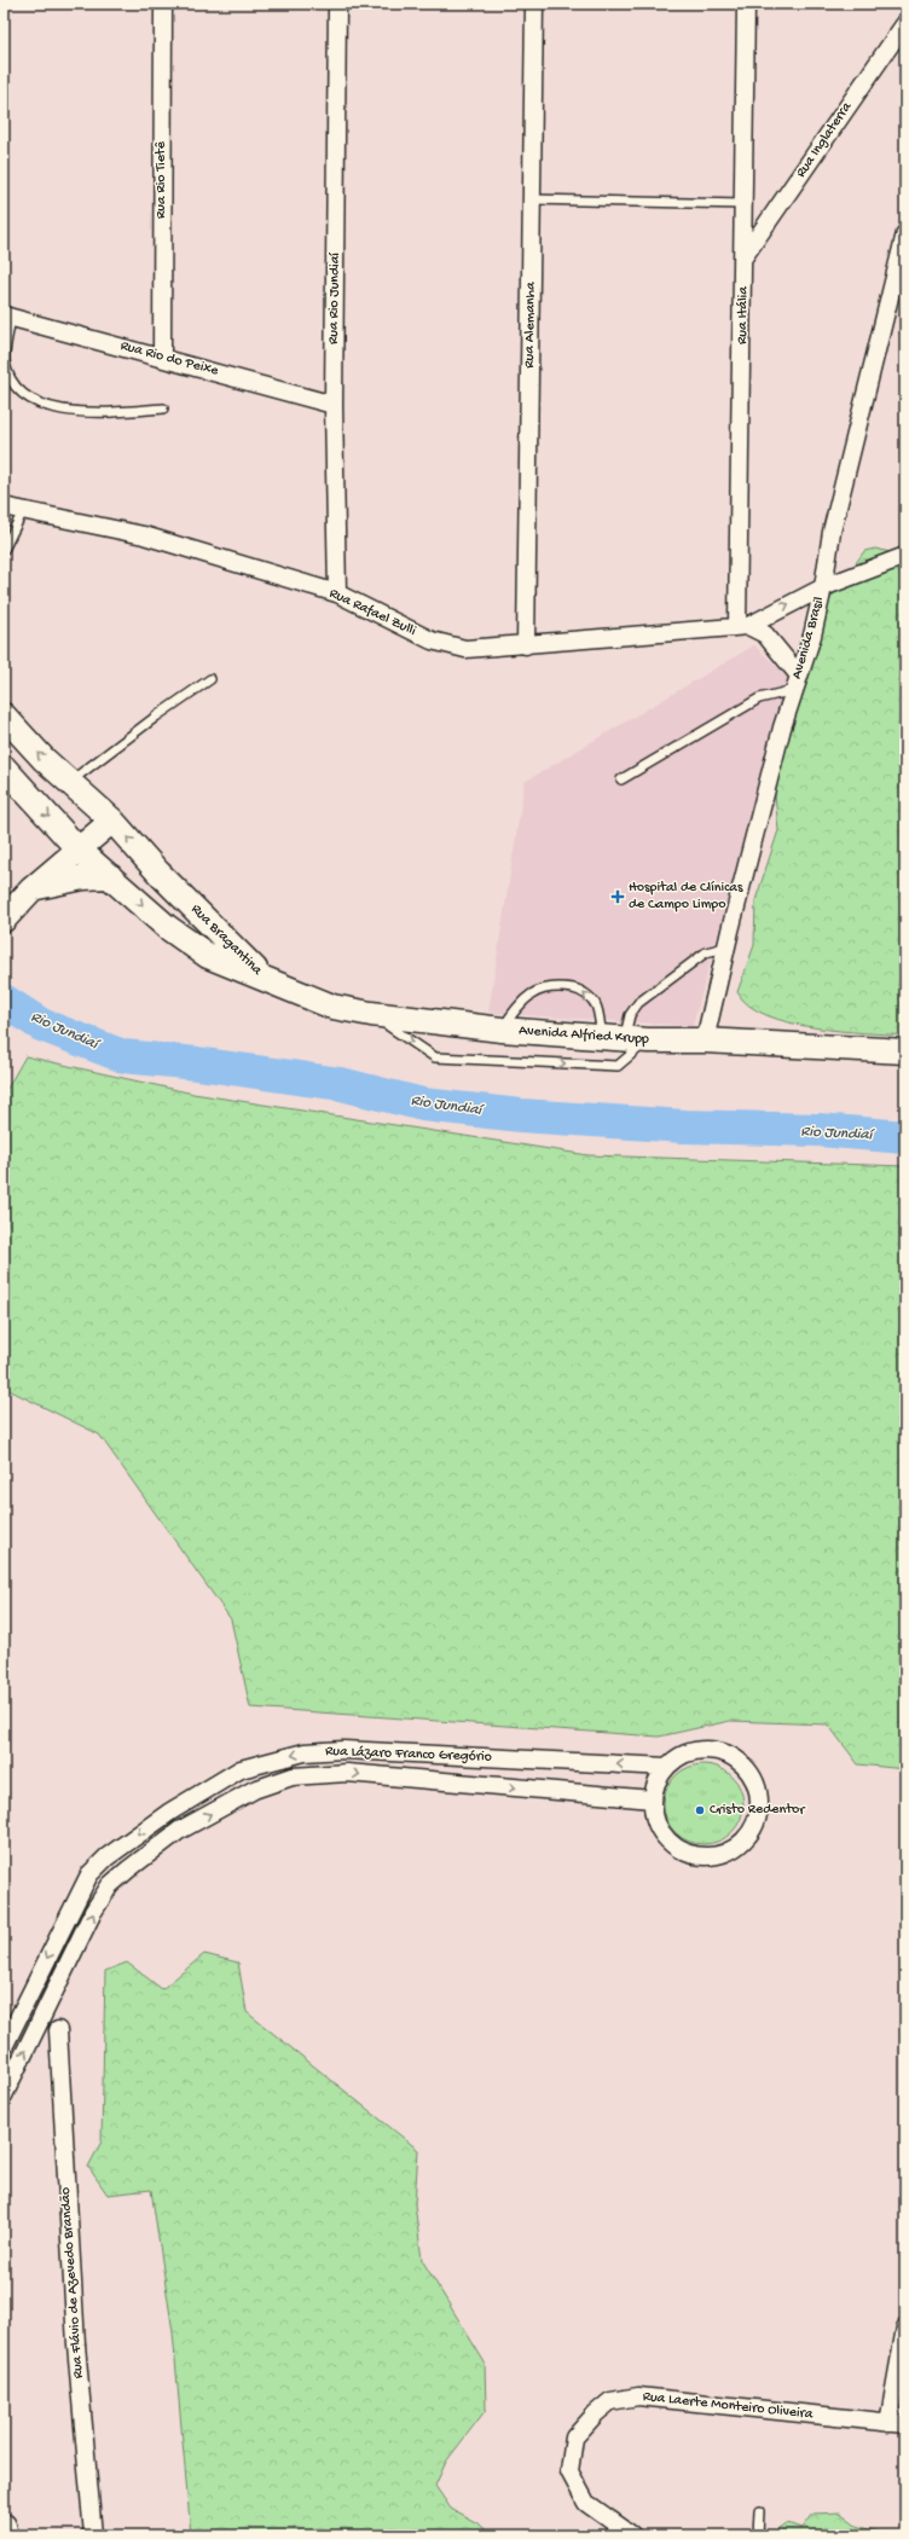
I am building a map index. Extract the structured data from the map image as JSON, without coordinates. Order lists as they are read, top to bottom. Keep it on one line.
{"streets":{"main road":["Rua Bragantina","Avenida Alfried Krupp"],"street":["Rua Inglaterra","Rua Rio Tietê","Rua Rio Jundiaí","Rua Itália","Rua Alemanha","Rua Rio do Peixe","Rua Rafael Zulli","Avenida Brasil","Rua Lázaro Franco Gregório","Rua Flávio de Azevedo Brandão","Rua Laerte Monteiro Oliveira"]},"crossings":[["Rua Inglaterra","Rua Itália"],["Rua Rio Tietê","Rua Rio do Peixe"],["Rua Rio Jundiaí","Rua Rio do Peixe"],["Rua Rio Jundiaí","Rua Rafael Zulli"],["Rua Itália","Rua Rafael Zulli"],["Rua Alemanha","Rua Rafael Zulli"],["Avenida Brasil","Avenida Alfried Krupp"],["Rua Bragantina","Avenida Alfried Krupp"]],"water":["Rio Jundiaí"],"places":{"health":["Hospital de Clínicas de Campo Limpo"],"other":["Cristo Redentor"]}}
